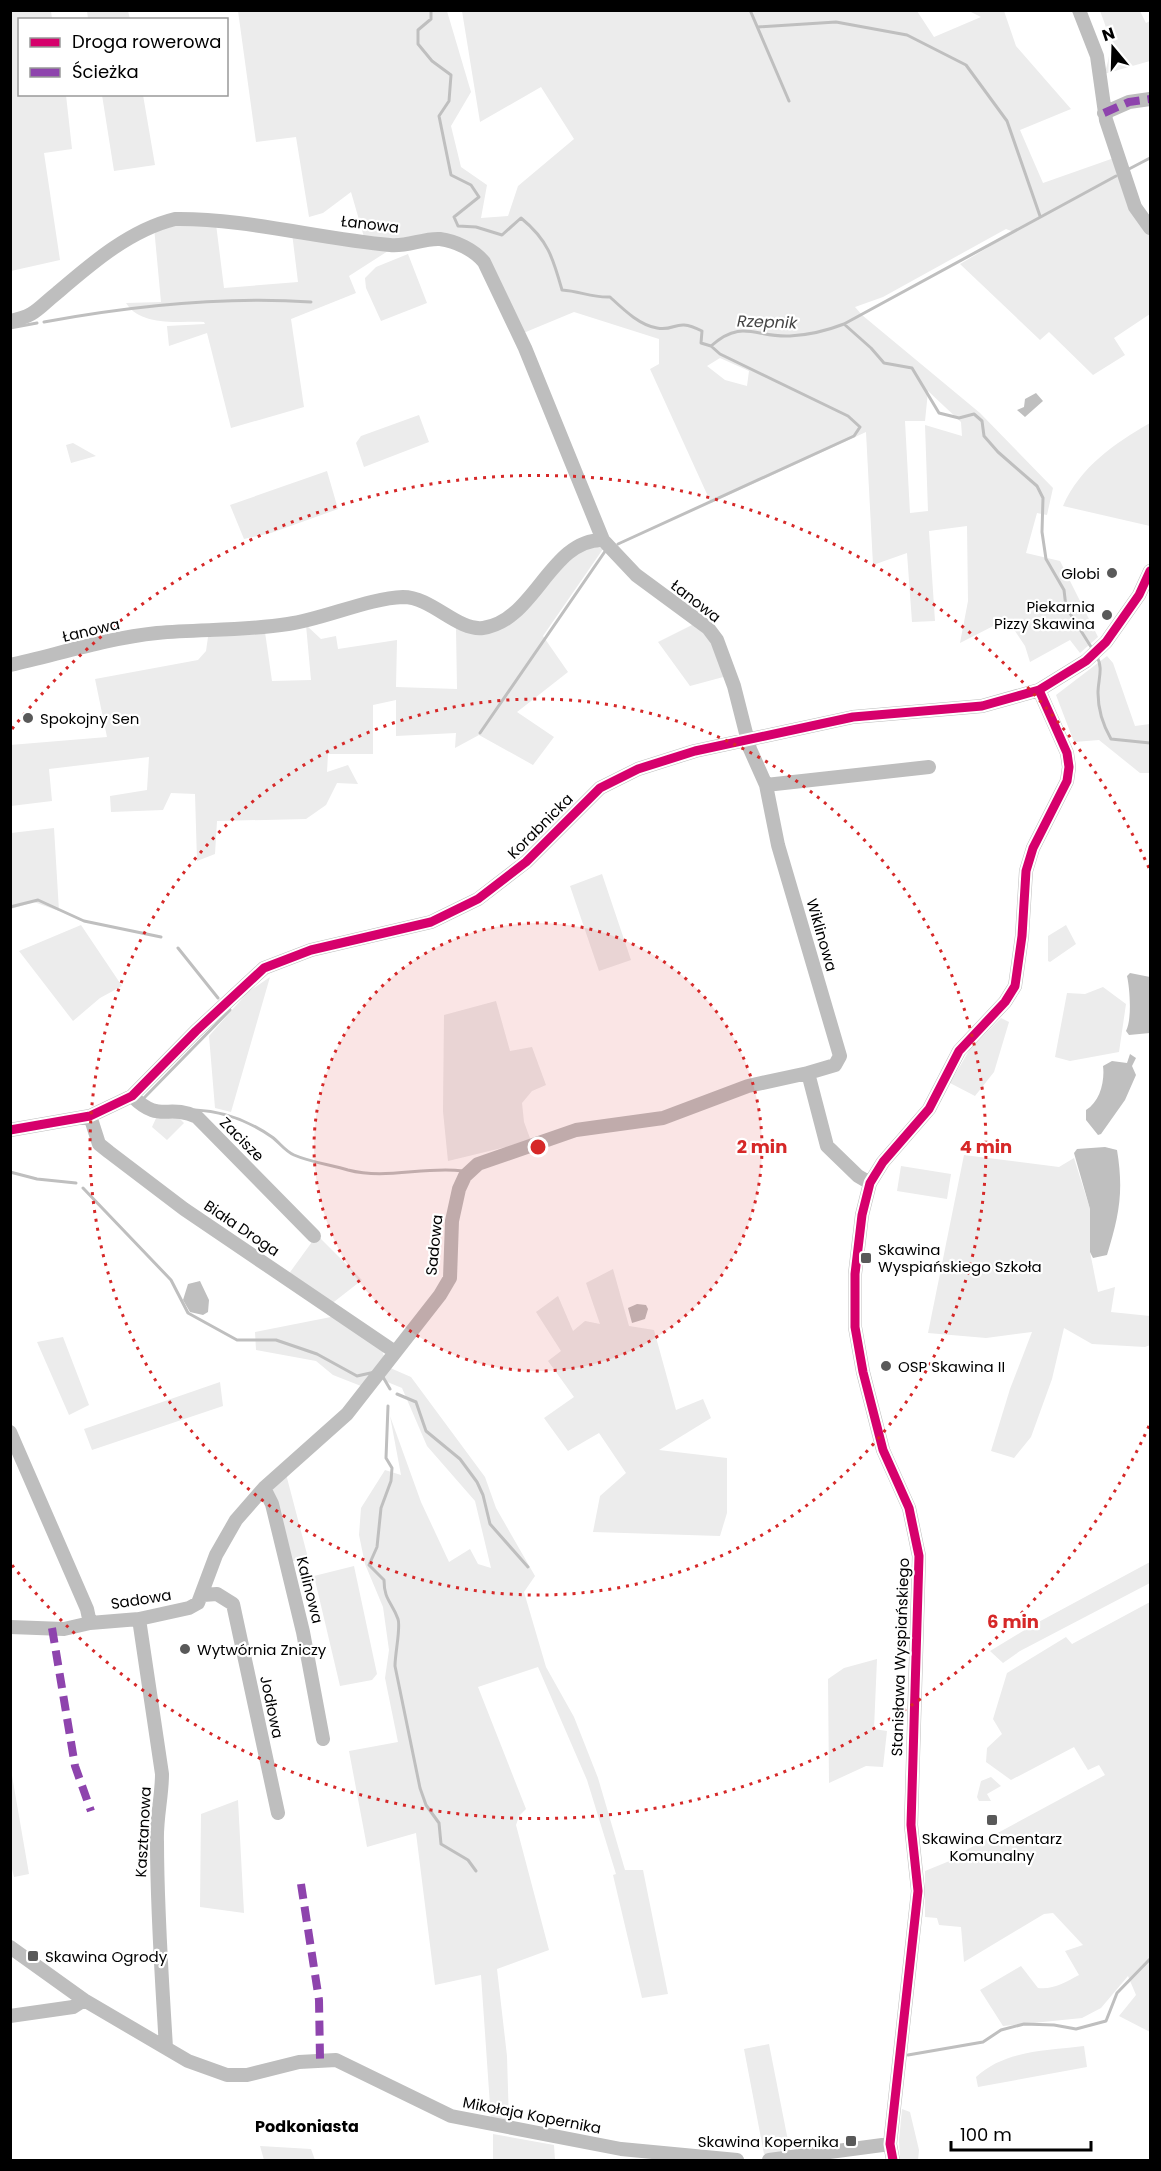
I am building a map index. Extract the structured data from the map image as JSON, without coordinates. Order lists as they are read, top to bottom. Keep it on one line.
{"streets":{"street":["Łanowa","Korabnicka","Wiklinowa","Zacisze","Biała Droga","Sadowa","Kalinowa","Stanisława Wyspiańskiego","Jodłowa","Kasztanowa","Mikołaja Kopernika"]},"crossings":[["Łanowa","Korabnicka"],["Łanowa","Wiklinowa"],["Korabnicka","Wiklinowa"],["Korabnicka","Zacisze"],["Korabnicka","Biała Droga"],["Korabnicka","Stanisława Wyspiańskiego"],["Wiklinowa","Sadowa"],["Biała Droga","Sadowa"],["Sadowa","Kalinowa"],["Sadowa","Jodłowa"],["Sadowa","Kasztanowa"],["Kasztanowa","Mikołaja Kopernika"]],"districts":["Podkoniasta"],"water":["Rzepnik"],"places":{"other":["Globi","Piekarnia Pizzy Skawina","Spokojny Sen","OSP Skawina II","Wytwórnia Zniczy"],"transit":["Skawina Wyspiańskiego Szkoła","Skawina Cmentarz Komunalny","Skawina Ogrody","Skawina Kopernika"]},"legend":["Droga rowerowa","Ścieżka"],"scale_bar":"100 m","north":"top","rings":["2 min","4 min","6 min"]}
